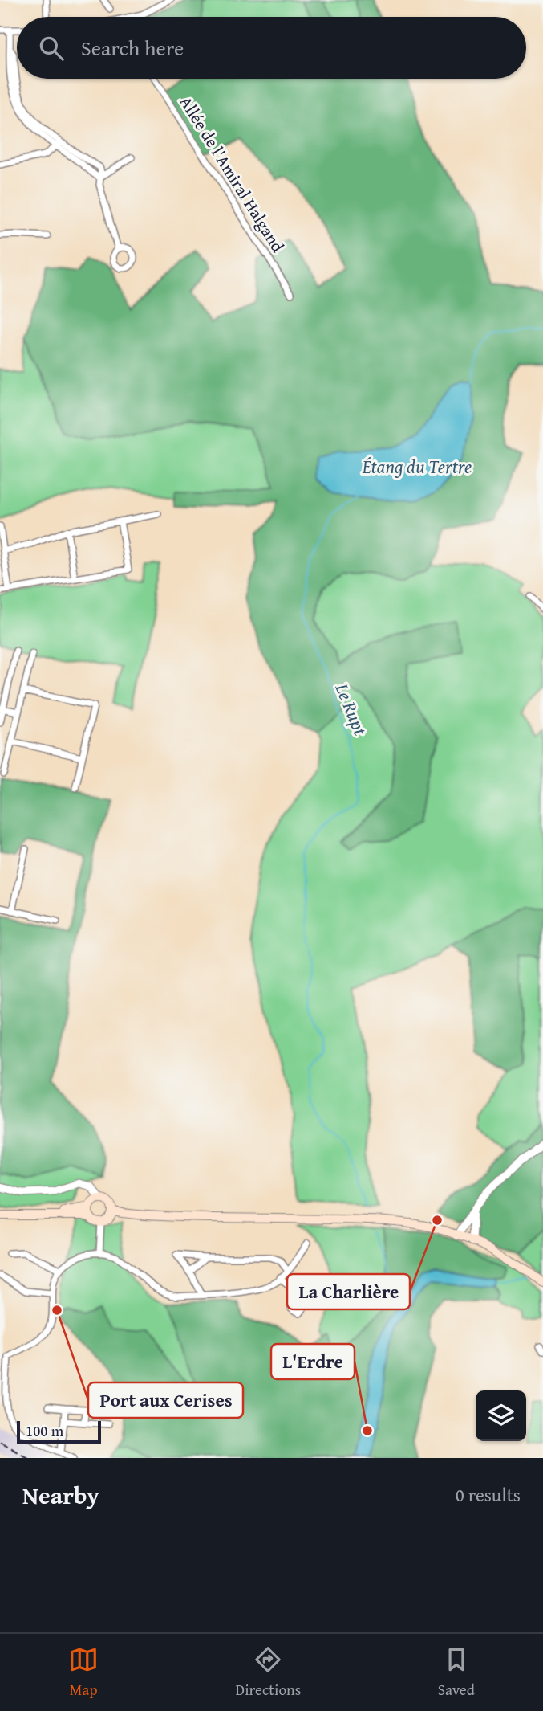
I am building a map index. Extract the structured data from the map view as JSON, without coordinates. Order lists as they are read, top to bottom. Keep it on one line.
{"streets":{"street":["Allée de l'Amiral Halgand"]},"water":["Étang du Tertre","Le Rupt"],"places":["La Charlière","Port aux Cerises","L'Erdre"],"scale_bar":"100 m","page":{"search":"Search here","scale":"100 m","heading":["Nearby","0 results"],"nav":["Map","Directions","Saved"]}}
